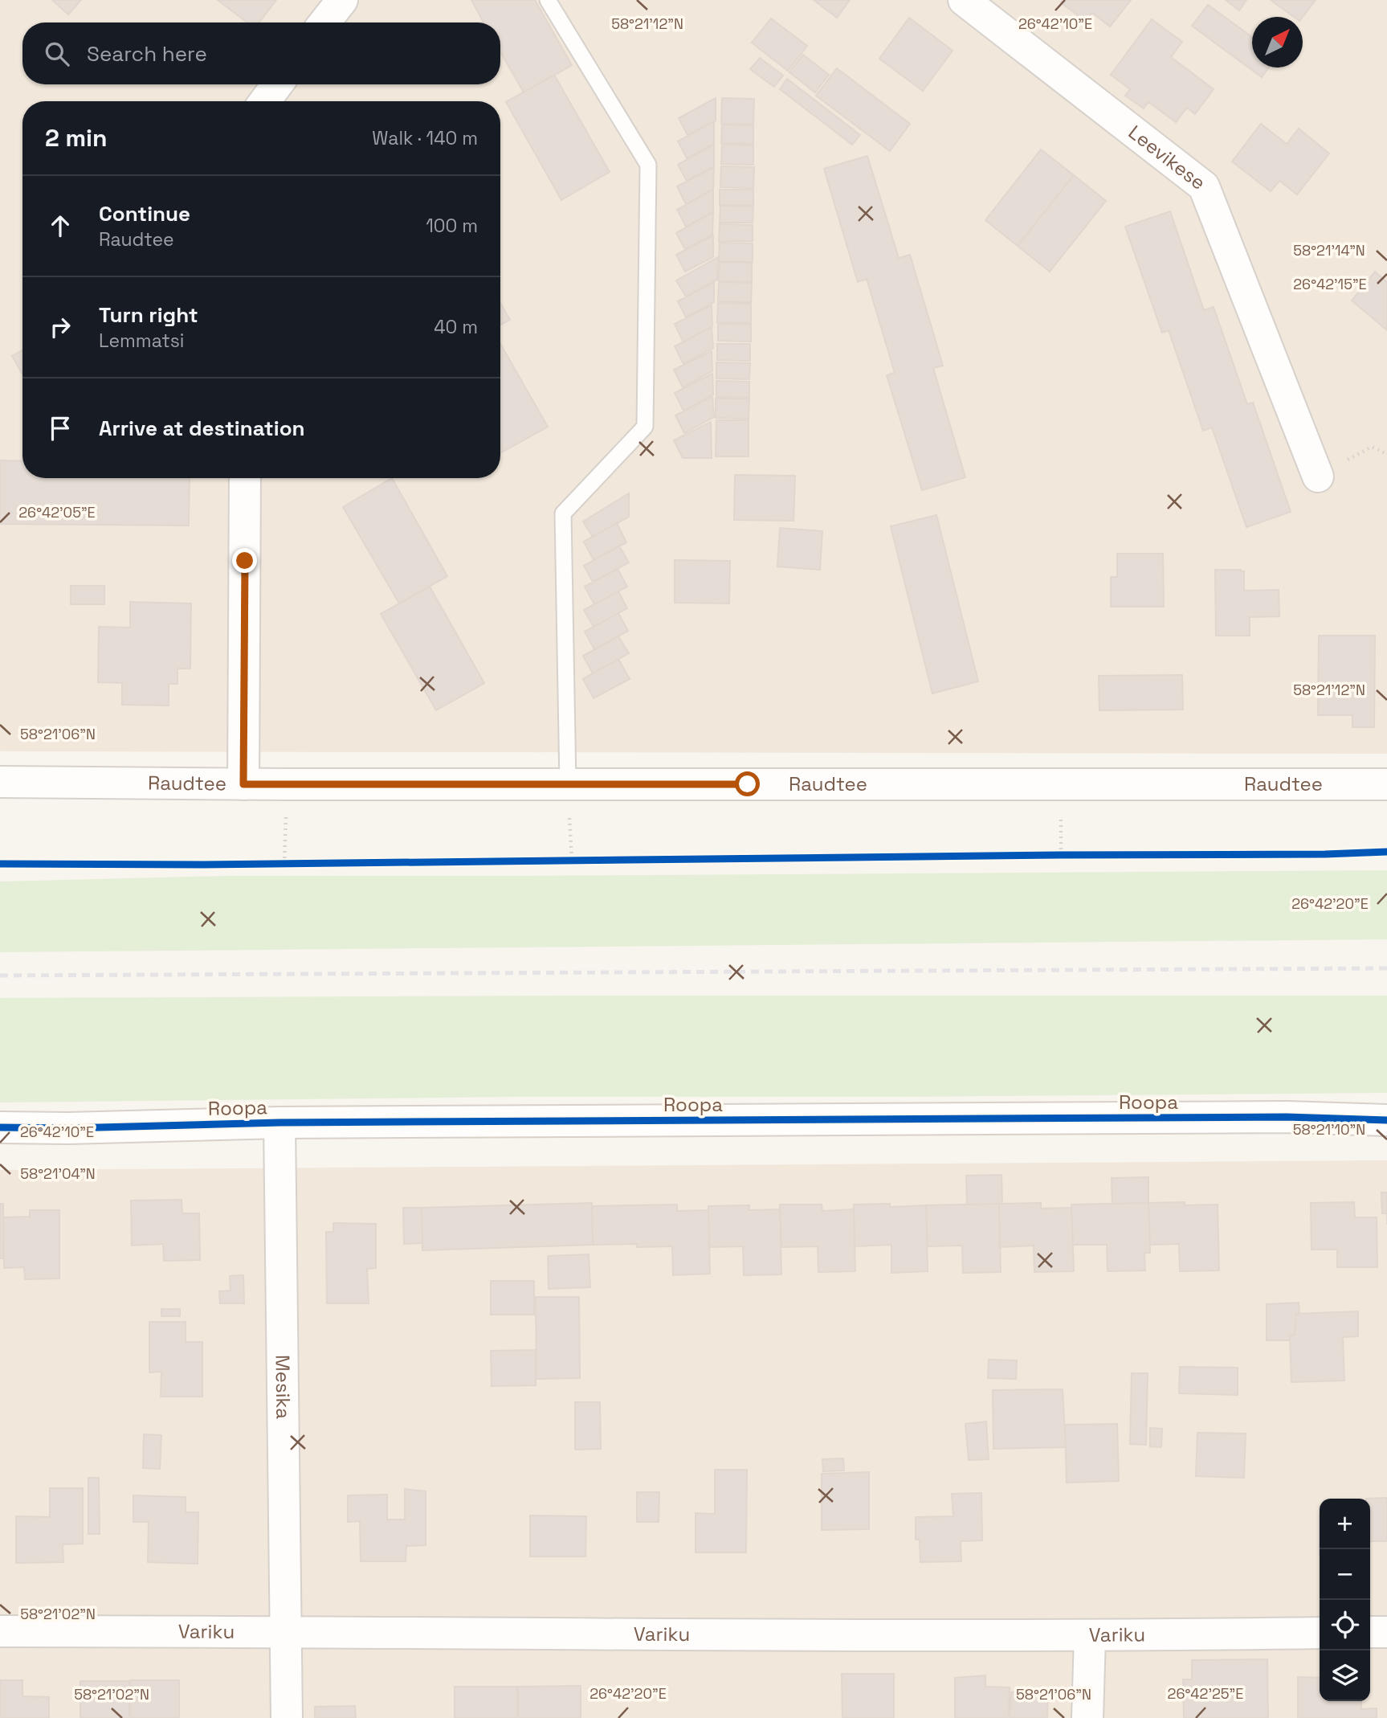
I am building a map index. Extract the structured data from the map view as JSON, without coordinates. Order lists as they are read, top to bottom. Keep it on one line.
{"streets":{"street":["Leevikese","Raudtee","Roopa","Mesika","Variku"]},"crossings":[["Roopa","Mesika"],["Mesika","Variku"]],"north":"top right","page":{"search":"Search here","heading":["2 min","Walk · 140 m"],"list":[["Continue","Raudtee","100 m"],["Turn right","Lemmatsi","40 m"],"Arrive at destination"],"map_buttons":["+","−"]},"coordinates":["58°21'12\"N","26°42'10\"E","58°21'14\"N","26°42'15\"E","26°42'05\"E","58°21'06\"N","26°42'20\"E","58°21'10\"N","58°21'04\"N","58°21'02\"N","26°42'25\"E"]}
